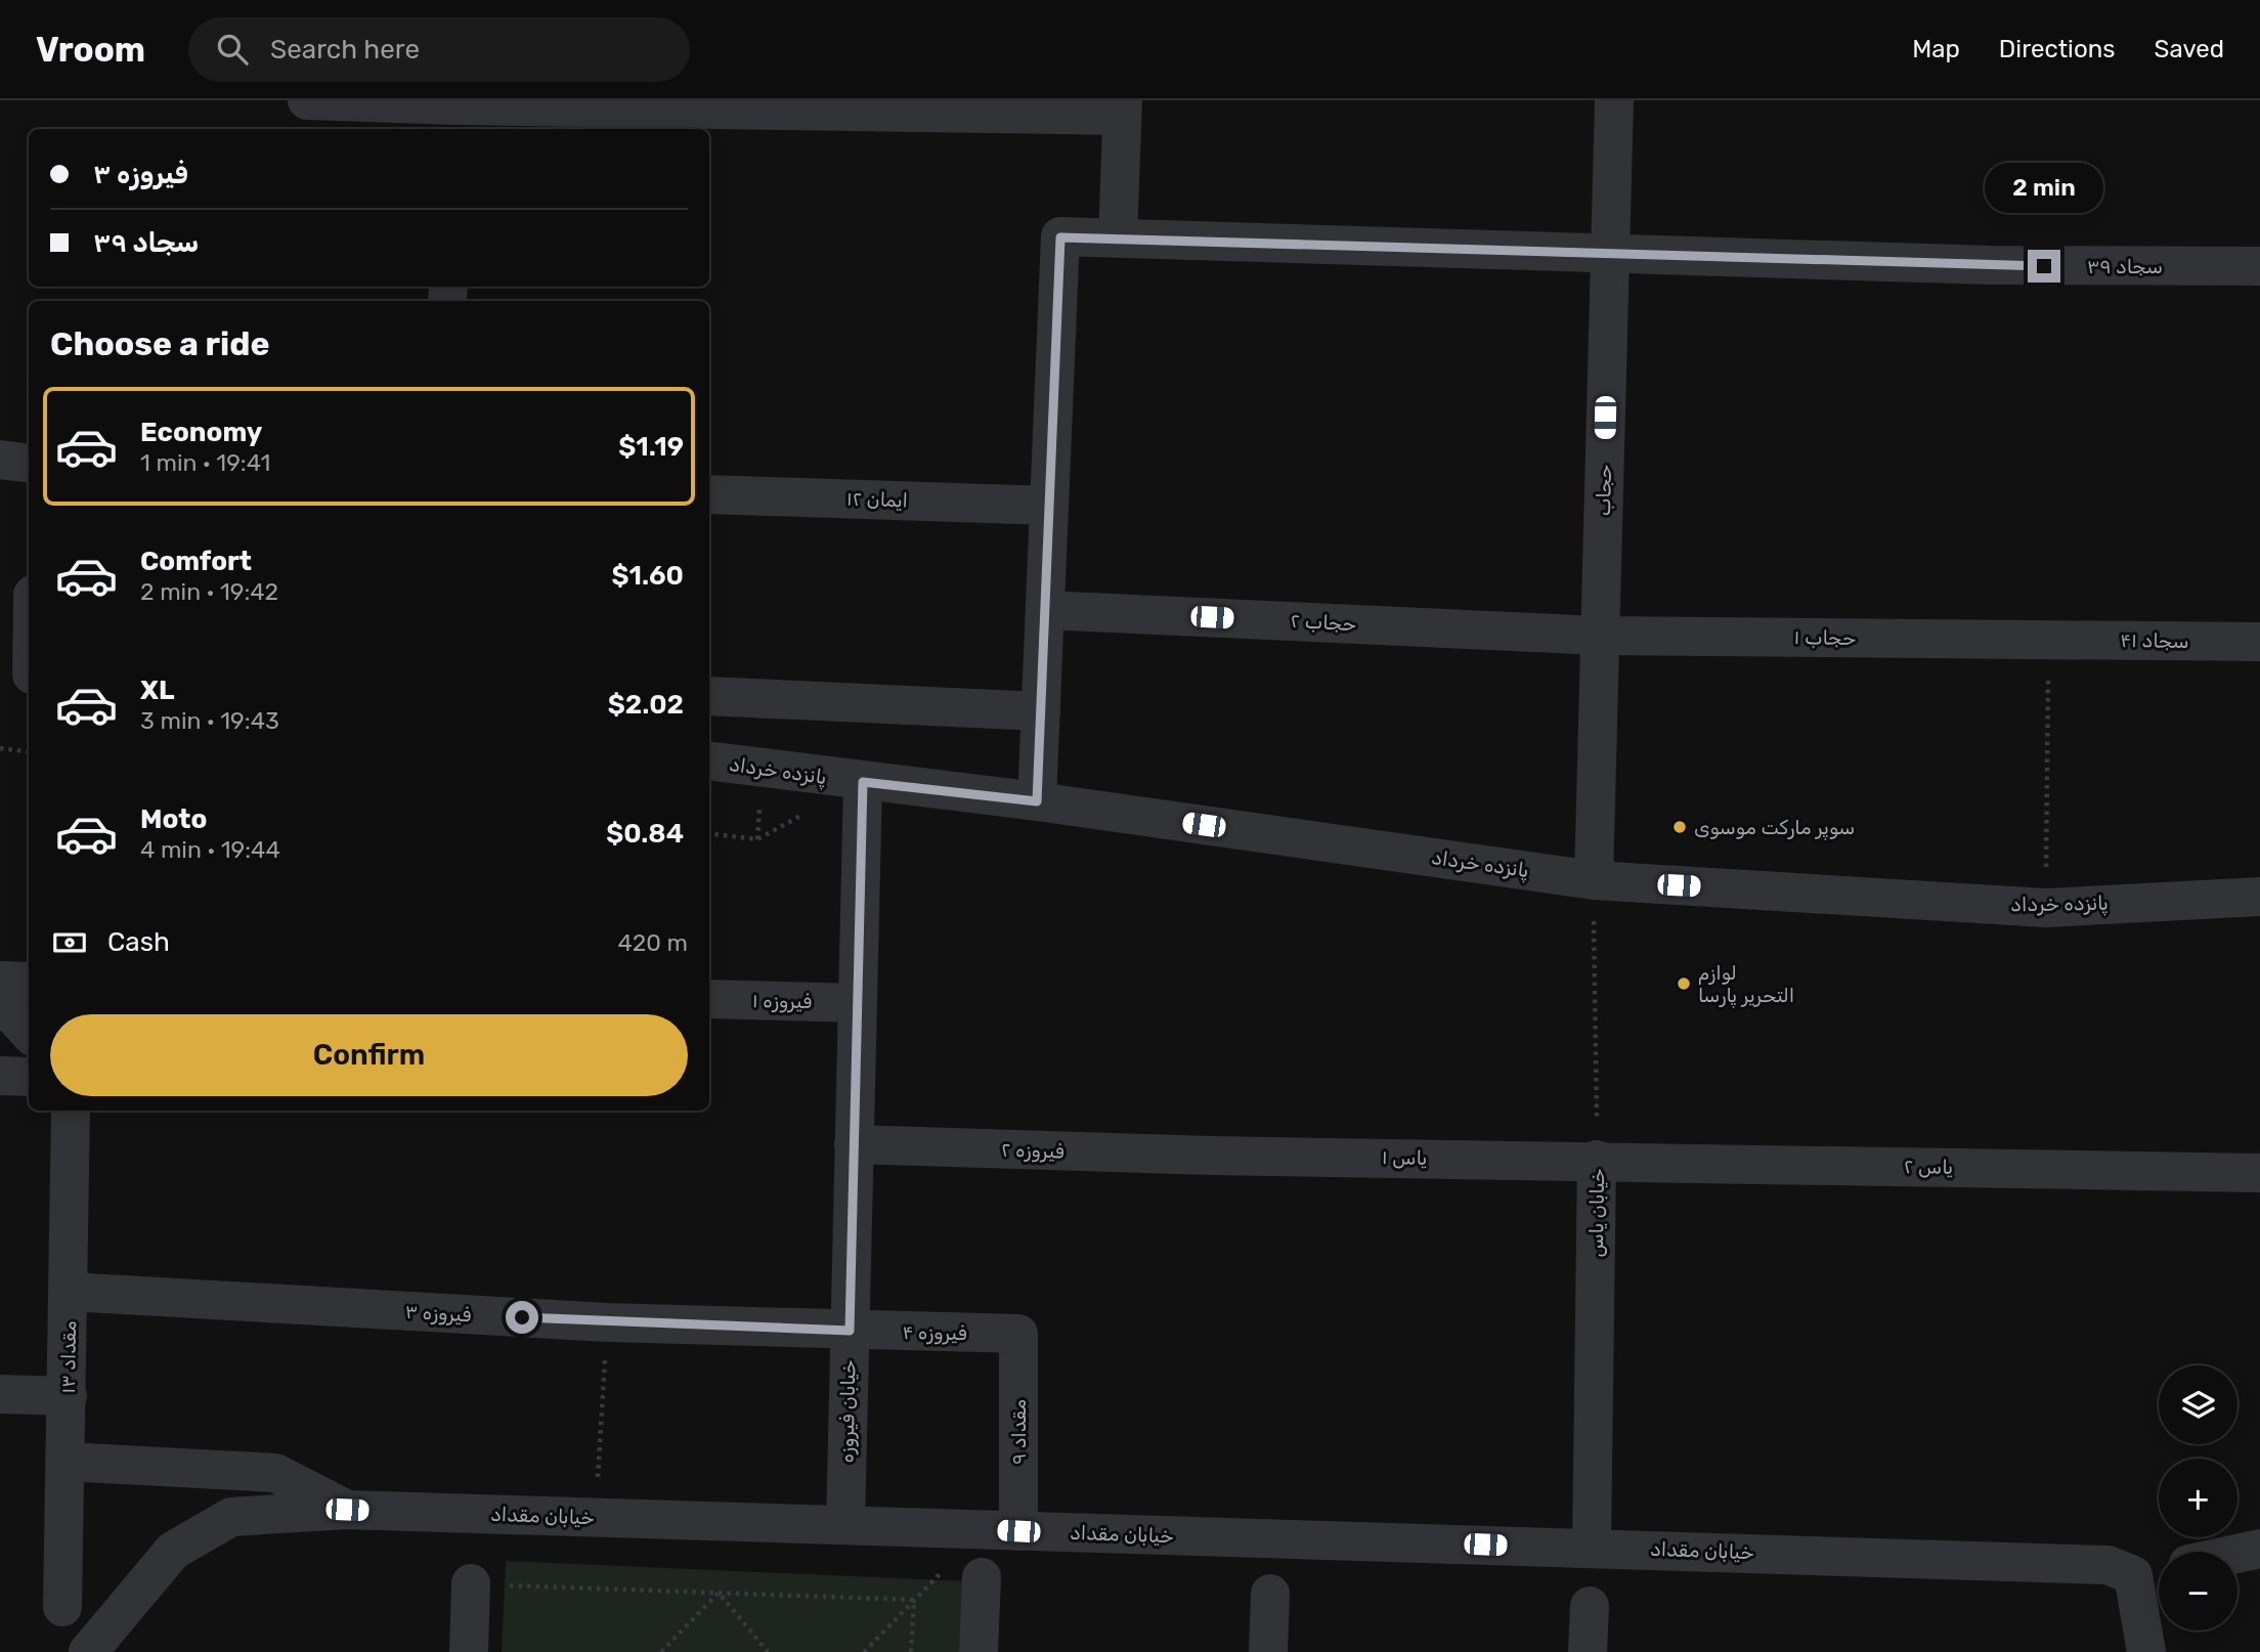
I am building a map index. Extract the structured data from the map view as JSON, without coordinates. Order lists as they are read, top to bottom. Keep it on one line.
{"streets":{"street":["سجاد ۳۹","حجاب","ایمان ۱۲","حجاب ۲","حجاب ۱","سجاد ۴۱","پانزده خرداد","فیروزه ۱","فیروزه ۲","یاس ۱","یاس ۲","خیابان یاس","فیروزه ۳","فیروزه ۴","مقداد ۱۳","خیابان فیروزه","مقداد ۹","خیابان مقداد"]},"crossings":[["سجاد ۳۹","حجاب"],["سجاد ۳۹","ایمان ۱۲"],["حجاب","حجاب ۲"],["حجاب","حجاب ۱"],["حجاب","پانزده خرداد"],["حجاب","خیابان یاس"],["حجاب ۲","حجاب ۱"],["حجاب ۱","سجاد ۴۱"],["پانزده خرداد","خیابان یاس"],["پانزده خرداد","خیابان فیروزه"],["فیروزه ۱","خیابان فیروزه"],["فیروزه ۲","یاس ۱"],["فیروزه ۲","خیابان فیروزه"],["یاس ۱","یاس ۲"],["یاس ۱","خیابان یاس"],["یاس ۲","خیابان یاس"],["خیابان یاس","خیابان مقداد"],["فیروزه ۳","فیروزه ۴"],["فیروزه ۳","مقداد ۱۳"],["فیروزه ۳","خیابان فیروزه"],["فیروزه ۴","خیابان فیروزه"],["فیروزه ۴","مقداد ۹"],["خیابان فیروزه","خیابان مقداد"],["مقداد ۹","خیابان مقداد"]],"places":["سوپر مارکت موسوی","لوازم التحریر پارسا"],"page":{"header":"Vroom","search":"Search here","nav":["Map","Directions","Saved"],"banner":["فیروزه ۳","سجاد ۳۹"],"bubble":"2 min","heading":"Choose a ride","list":[{"name":"Economy","note":"1 min · 19:41","value":"$1.19"},{"name":"Comfort","note":"2 min · 19:42","value":"$1.60"},{"name":"XL","note":"3 min · 19:43","value":"$2.02"},{"name":"Moto","note":"4 min · 19:44","value":"$0.84"}],"pay":["Cash","420 m"],"buttons":"Confirm","map_buttons":["+","−"]}}
